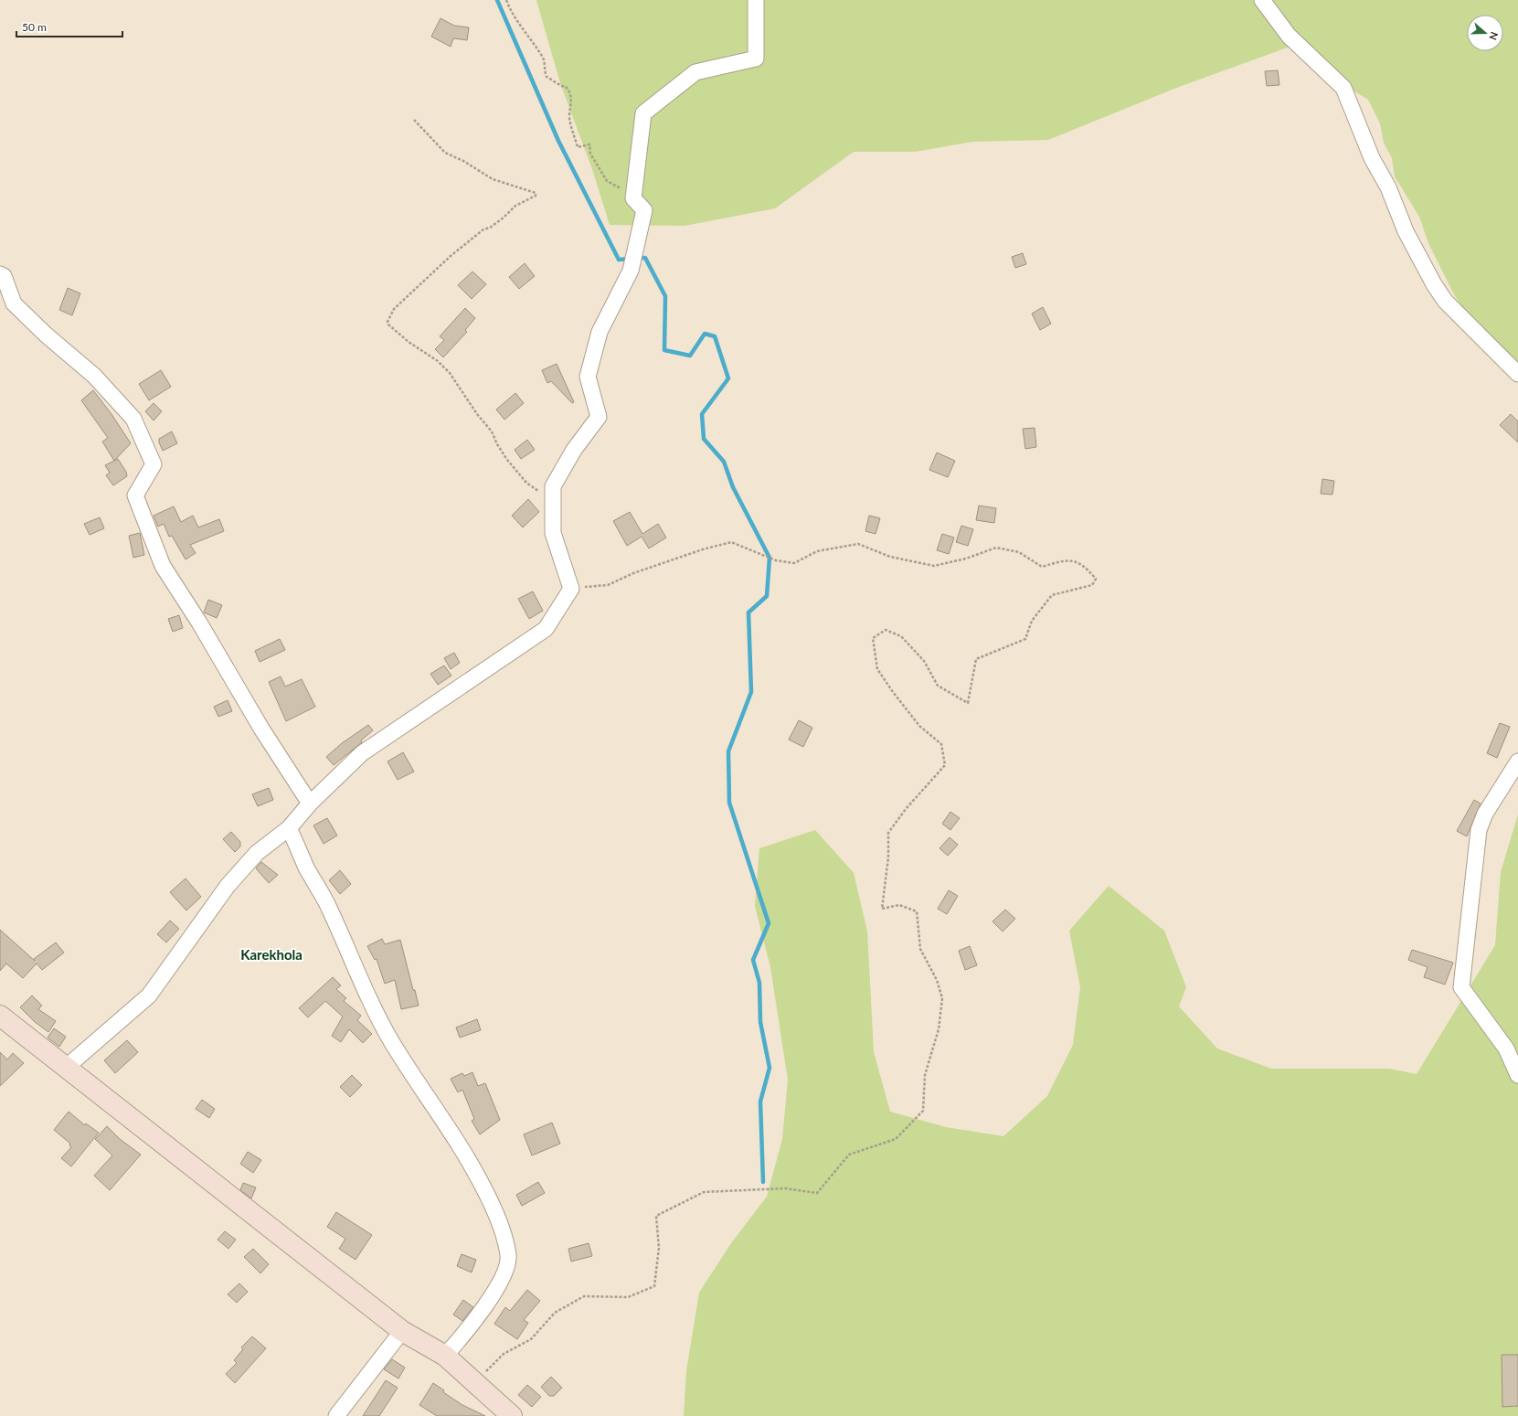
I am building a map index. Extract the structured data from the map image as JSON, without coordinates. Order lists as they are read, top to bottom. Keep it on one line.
{"districts":["Karekhola"],"scale_bar":"50 m","north":"right"}
